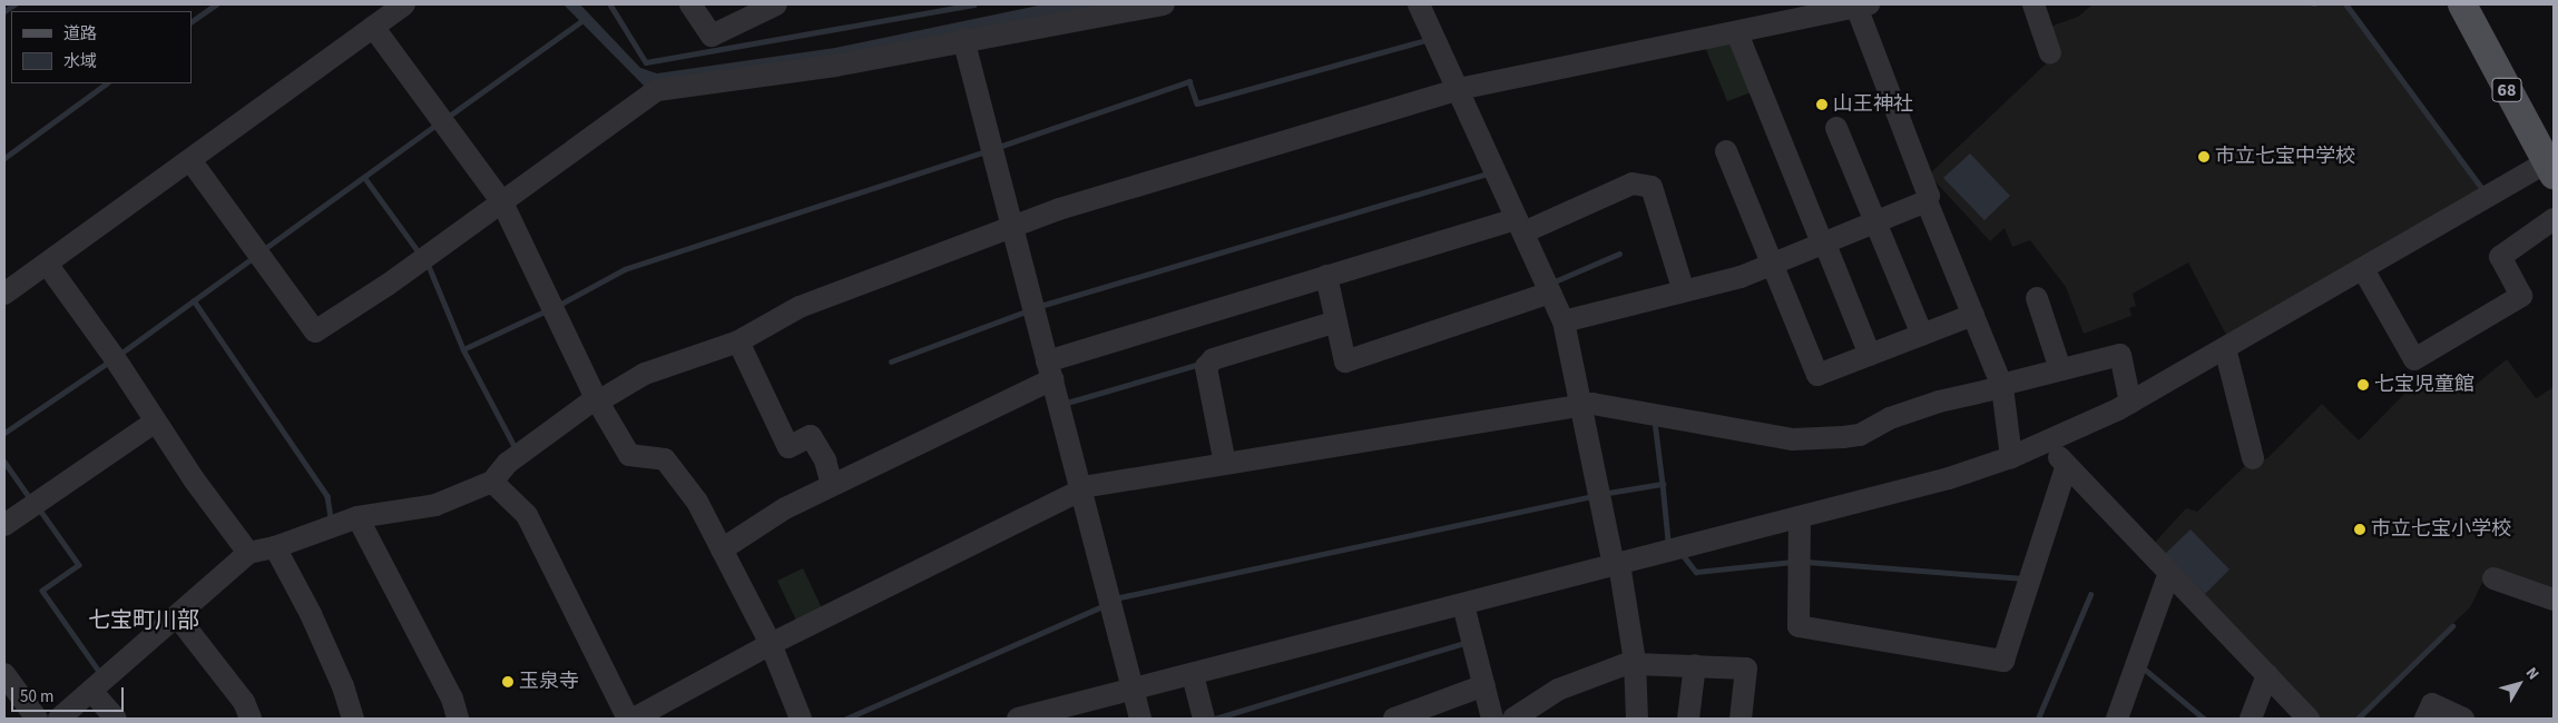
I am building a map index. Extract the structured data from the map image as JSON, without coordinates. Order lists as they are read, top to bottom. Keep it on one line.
{"streets":{"main road":["68"]},"districts":["七宝町川部"],"places":["山王神社","市立七宝中学校","七宝児童館","市立七宝小学校","玉泉寺"],"legend":["道路","水域"],"scale_bar":"50 m","north":"top right"}
